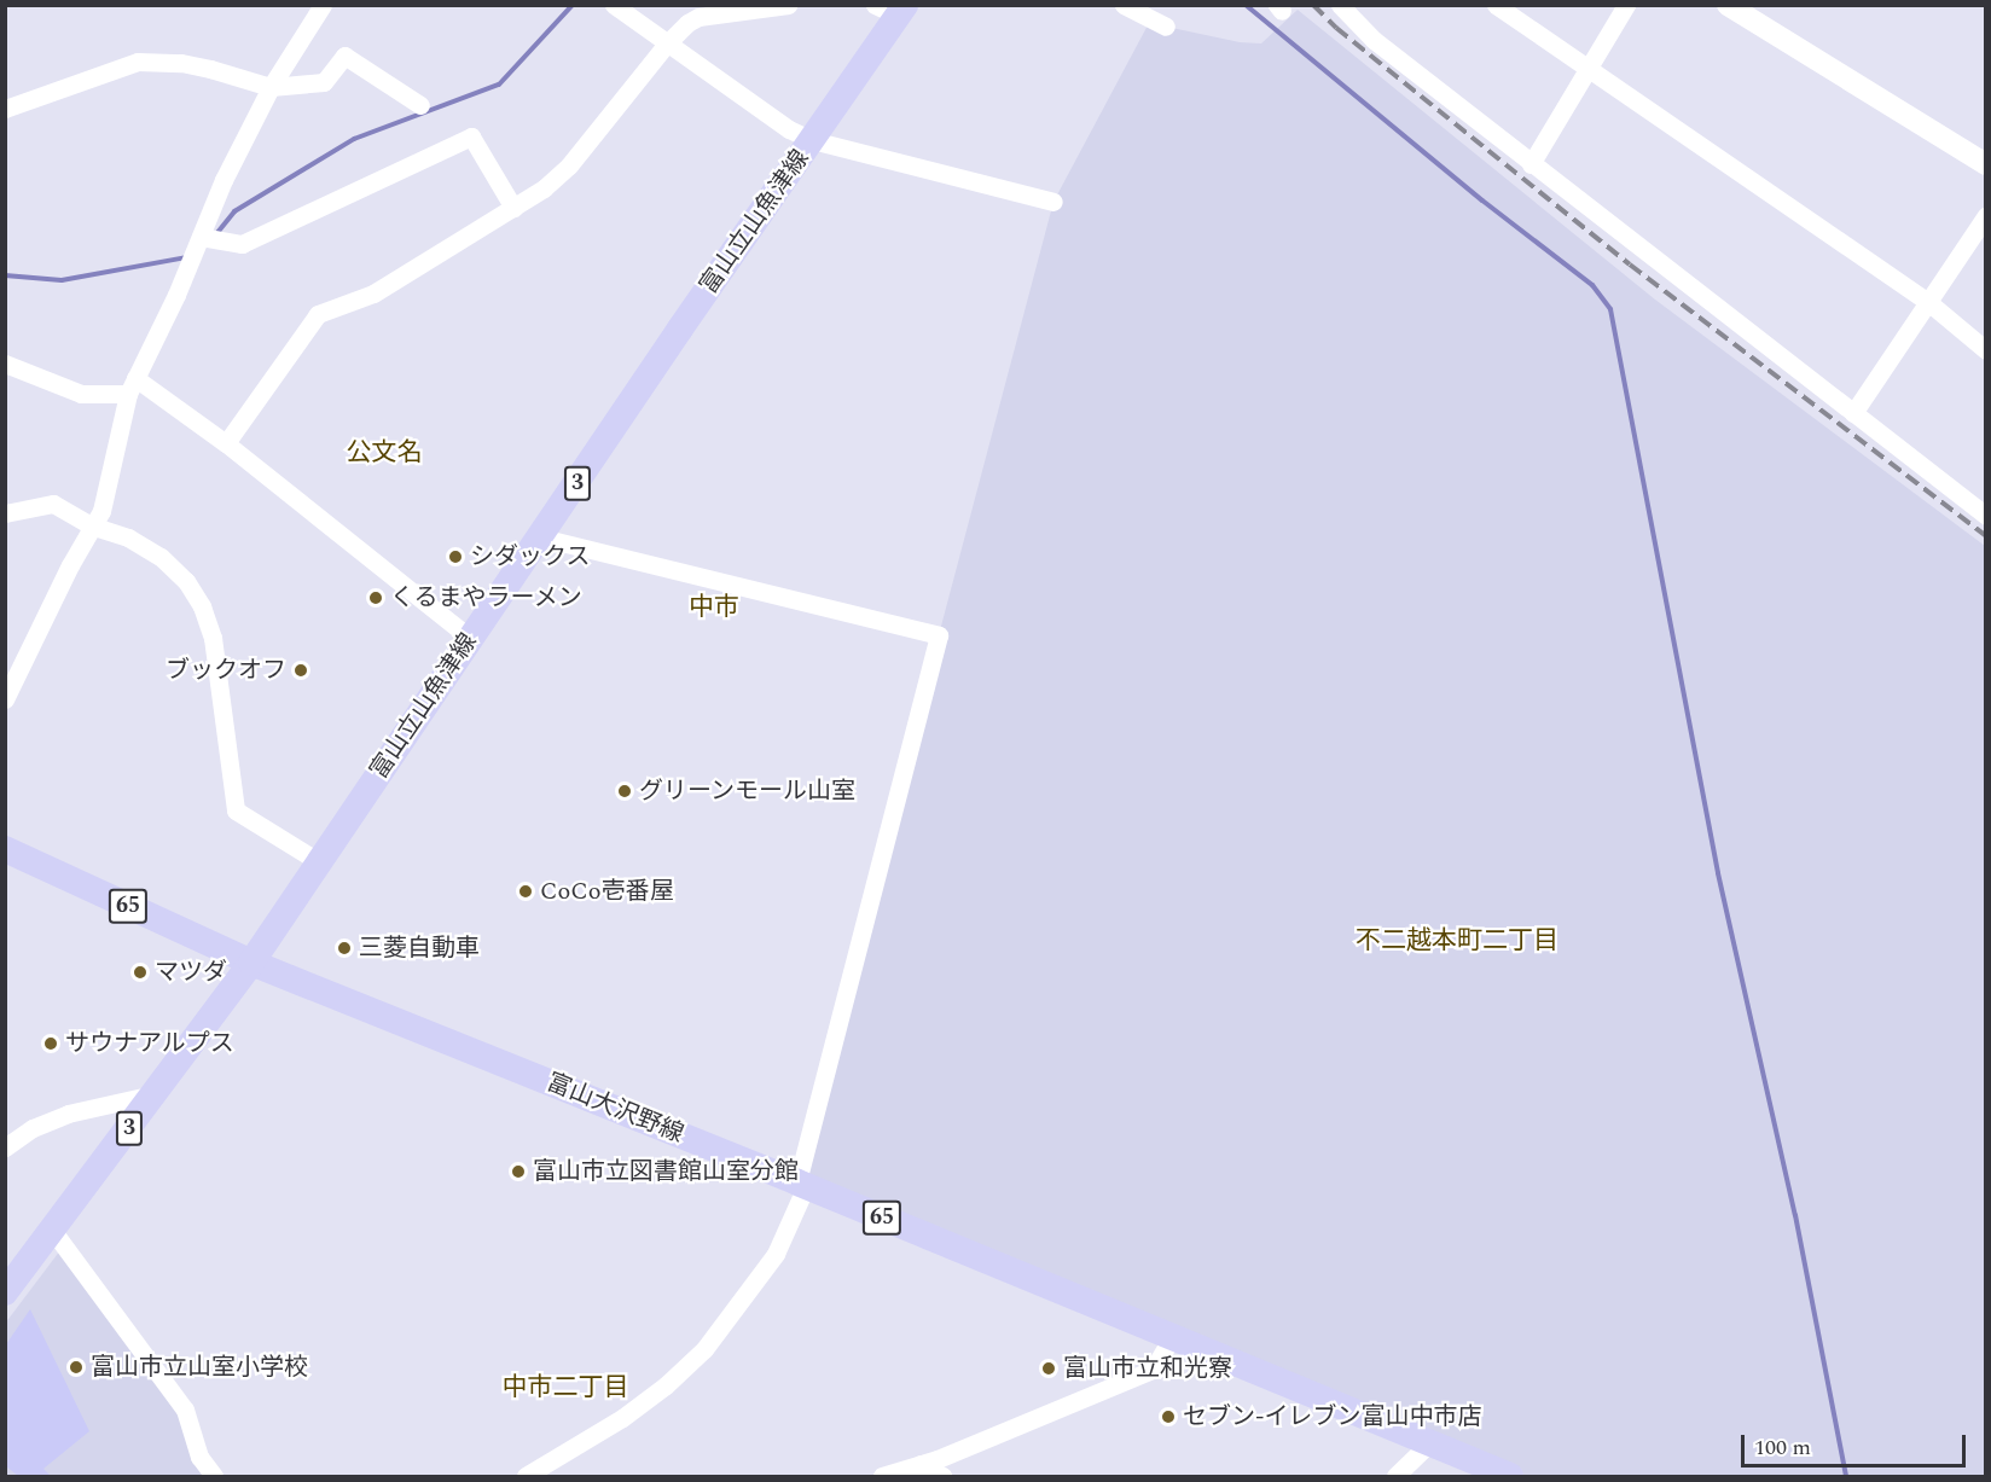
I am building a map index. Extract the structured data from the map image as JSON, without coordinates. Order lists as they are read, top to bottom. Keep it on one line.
{"streets":{"main road":["富山立山魚津線","3","65","富山大沢野線"]},"crossings":[["富山立山魚津線","富山大沢野線"]],"districts":["公文名","中市","不二越本町二丁目","中市二丁目"],"places":["シダックス","くるまやラーメン","ブックオフ","グリーンモール山室","CoCo壱番屋","三菱自動車","マツダ","サウナアルプス","富山市立図書館山室分館","富山市立山室小学校","富山市立和光寮","セブン-イレブン富山中市店"],"scale_bar":"100 m"}
